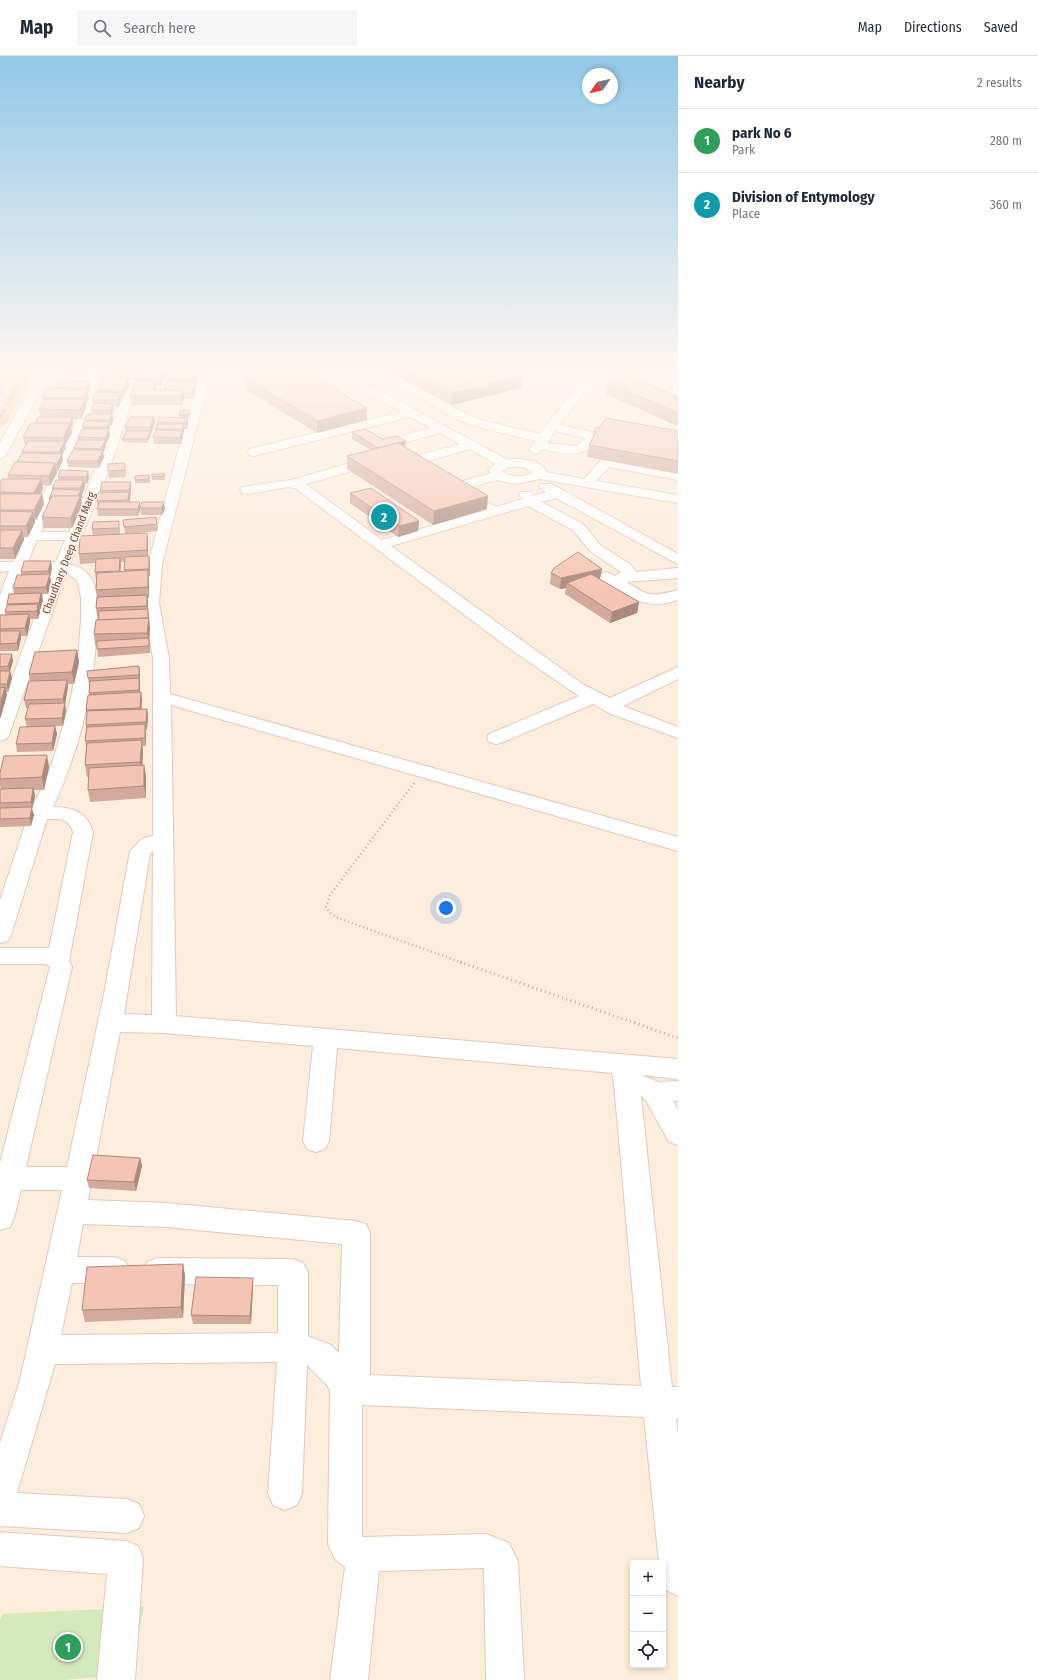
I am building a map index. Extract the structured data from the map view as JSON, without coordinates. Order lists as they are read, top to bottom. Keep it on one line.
{"streets":{"street":["Chaudhary Deep Chand Marg"]},"north":"bottom left","page":{"header":"Map","search":"Search here","nav":["Map","Directions","Saved"],"heading":["Nearby","2 results"],"list":[{"mark":"1","name":"park No 6","note":"Park","value":"280 m"},{"mark":"2","name":"Division of Entymology","note":"Place","value":"360 m"}],"pins":["2","1"],"map_buttons":["+","−"]}}
